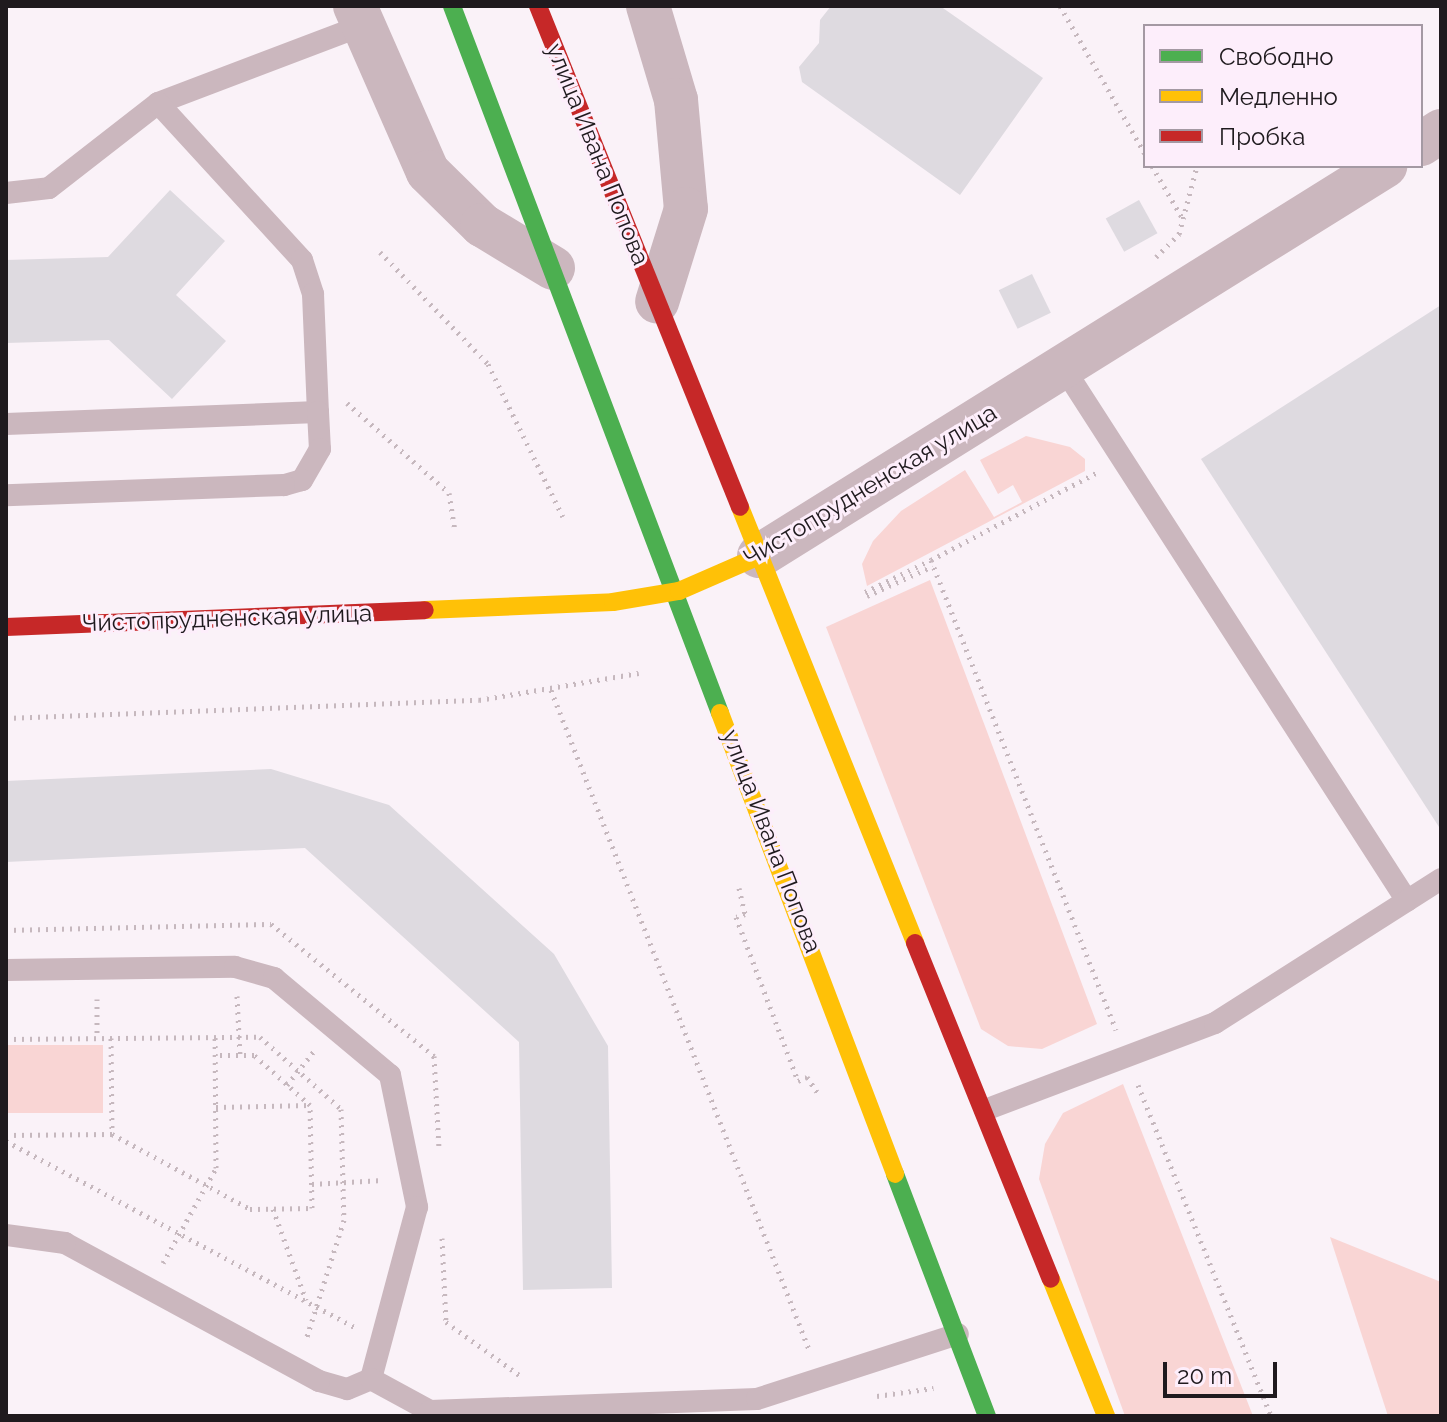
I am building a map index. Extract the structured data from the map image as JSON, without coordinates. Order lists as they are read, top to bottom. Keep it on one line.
{"streets":{"main road":["улица Ивана Попова","Чистопрудненская улица"]},"crossings":[["улица Ивана Попова","Чистопрудненская улица"]],"legend":["Свободно","Медленно","Пробка"],"scale_bar":"20 m"}
